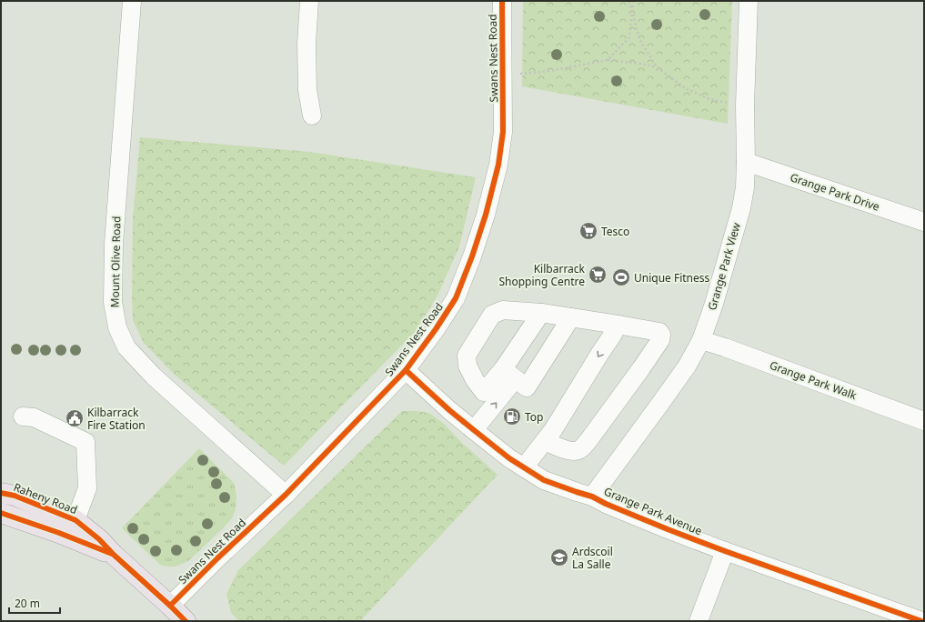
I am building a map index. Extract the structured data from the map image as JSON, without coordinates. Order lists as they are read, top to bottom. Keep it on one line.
{"streets":{"main road":["Raheny Road"],"street":["Swans Nest Road","Grange Park Drive","Mount Olive Road","Grange Park View","Grange Park Walk","Grange Park Avenue"]},"crossings":[["Swans Nest Road","Mount Olive Road"],["Swans Nest Road","Raheny Road"],["Swans Nest Road","Grange Park Avenue"],["Grange Park Drive","Grange Park View"],["Grange Park View","Grange Park Walk"],["Grange Park View","Grange Park Avenue"]],"places":{"supermarket":["Tesco","Kilbarrack Shopping Centre"],"sports":["Unique Fitness"],"fuel station":["Top"],"public building":["Kilbarrack Fire Station"],"school or university":["Ardscoil La Salle"]},"scale_bar":"20 m"}
